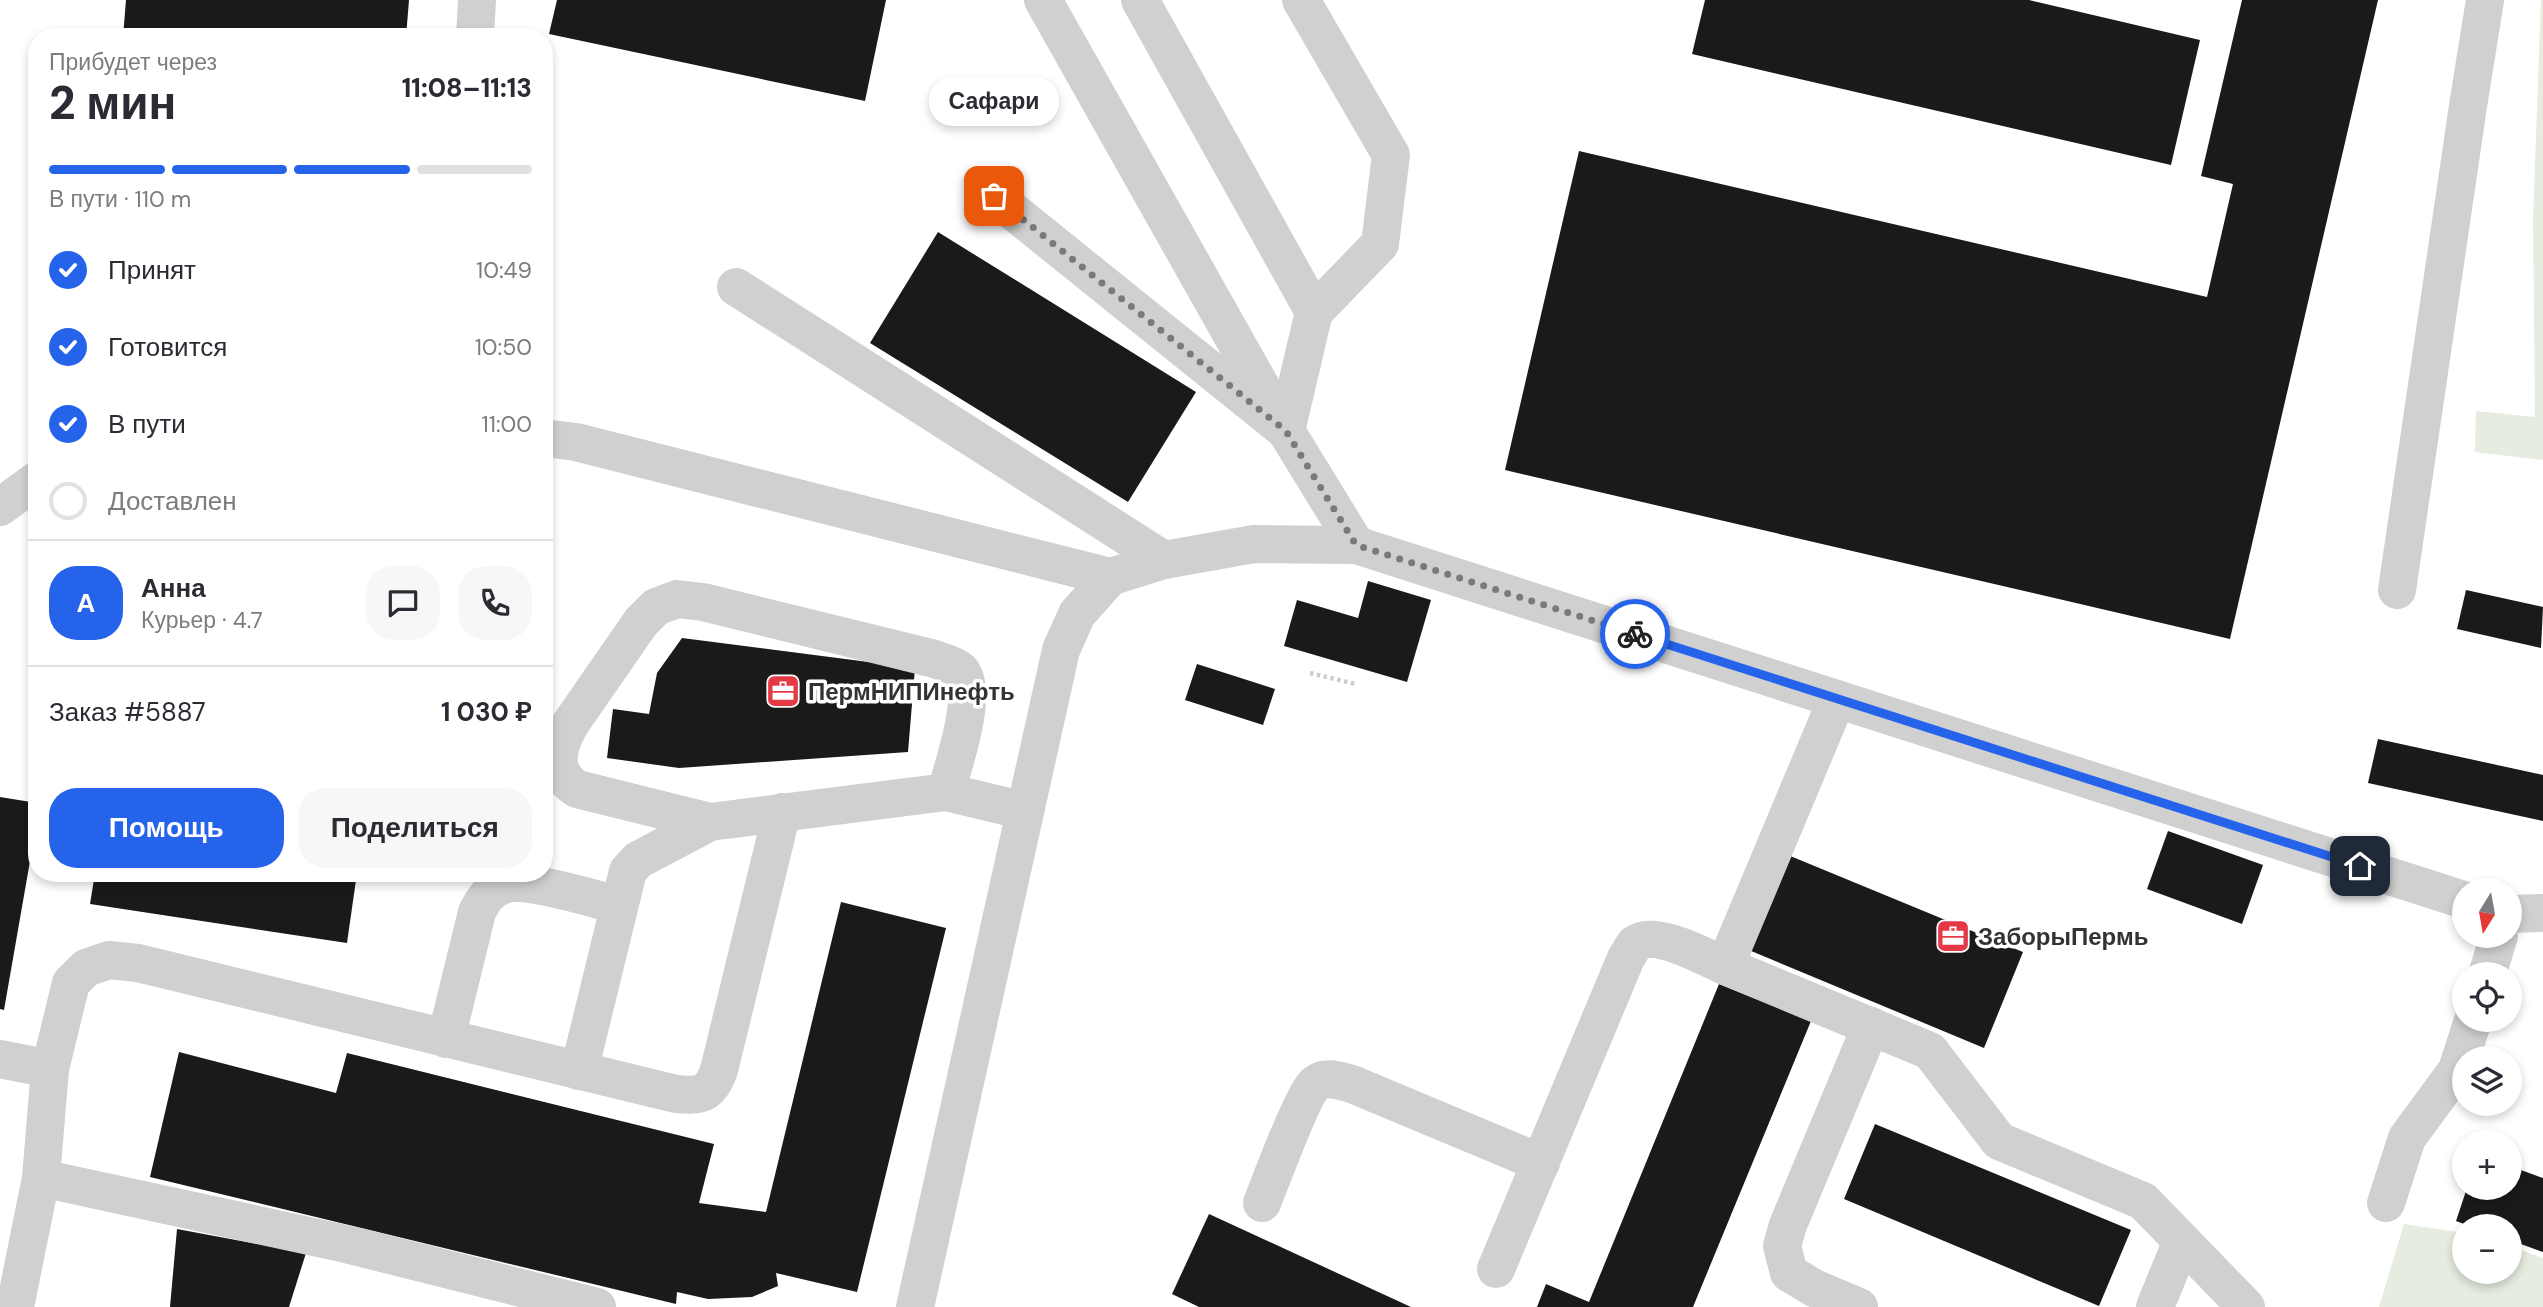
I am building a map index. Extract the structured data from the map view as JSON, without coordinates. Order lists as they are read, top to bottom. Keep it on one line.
{"places":{"other":["Сафари"],"office":["ПермНИПИнефть","ЗаборыПермь"]},"north":"bottom","page":{"heading":["2 мин","Прибудет через","11:08–11:13"],"panel":["Анна","Курьер · 4.7","Заказ #5887","1 030 ₽"],"bubble":"Сафари","bar":"В пути · 110 m","list":[["Принят","10:49"],["Готовится","10:50"],["В пути","11:00"],"Доставлен"],"round":"А","buttons":["Помощь","Поделиться"],"map_buttons":["+","−"]}}
